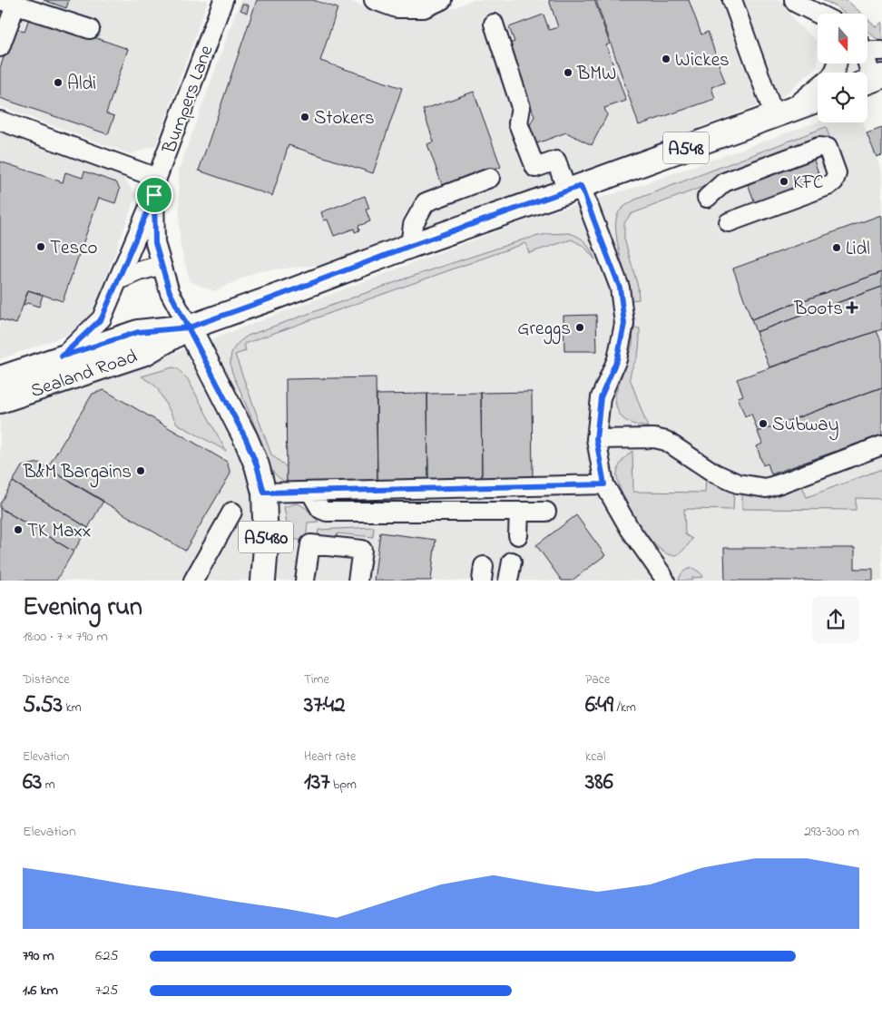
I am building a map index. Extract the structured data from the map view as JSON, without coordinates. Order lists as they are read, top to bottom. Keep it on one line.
{"streets":{"main road":["A548","Sealand Road","A5480"],"street":["Bumpers Lane"]},"crossings":[["Bumpers Lane","Sealand Road"],["Bumpers Lane","A5480"],["Sealand Road","A5480"]],"places":{"other":["Wickes","BMW","Aldi","Stokers","KFC","Tesco","Lidl","Greggs","Subway","B&M Bargains","TK Maxx"],"health":["Boots"]},"north":"bottom","page":{"heading":["Evening run","18:00 · 7 × 790 m"],"stats":[["Distance","5.53 km"],["Time","37:42"],["Pace","6:49 /km"],["Elevation","63 m"],["Heart rate","137 bpm"],["kcal","386"]],"chart":["Elevation","293–300 m"],"list":[{"name":"790 m","note":"6:25"},{"name":"1.6 km","note":"7:25"}]}}
